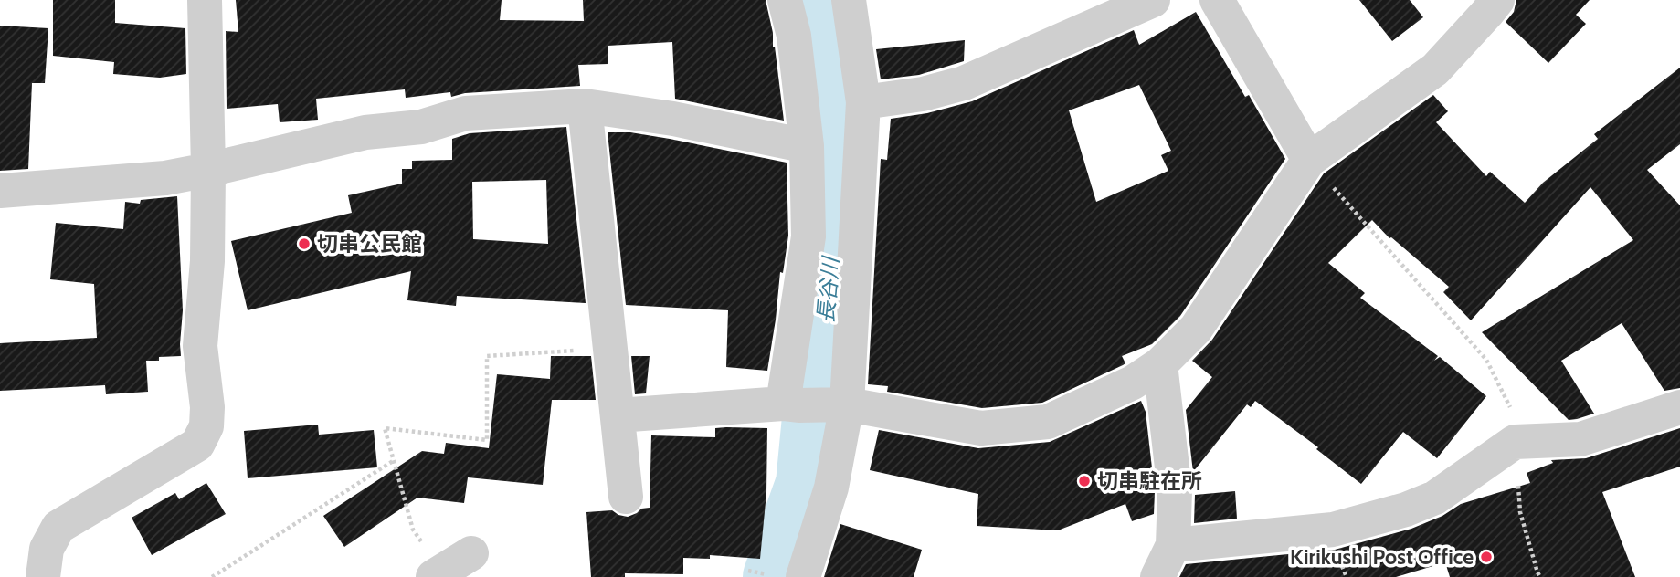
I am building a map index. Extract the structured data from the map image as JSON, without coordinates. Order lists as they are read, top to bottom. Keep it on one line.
{"water":["長谷川"],"places":["切串公民館","切串駐在所","Kirikushi Post Office"]}
